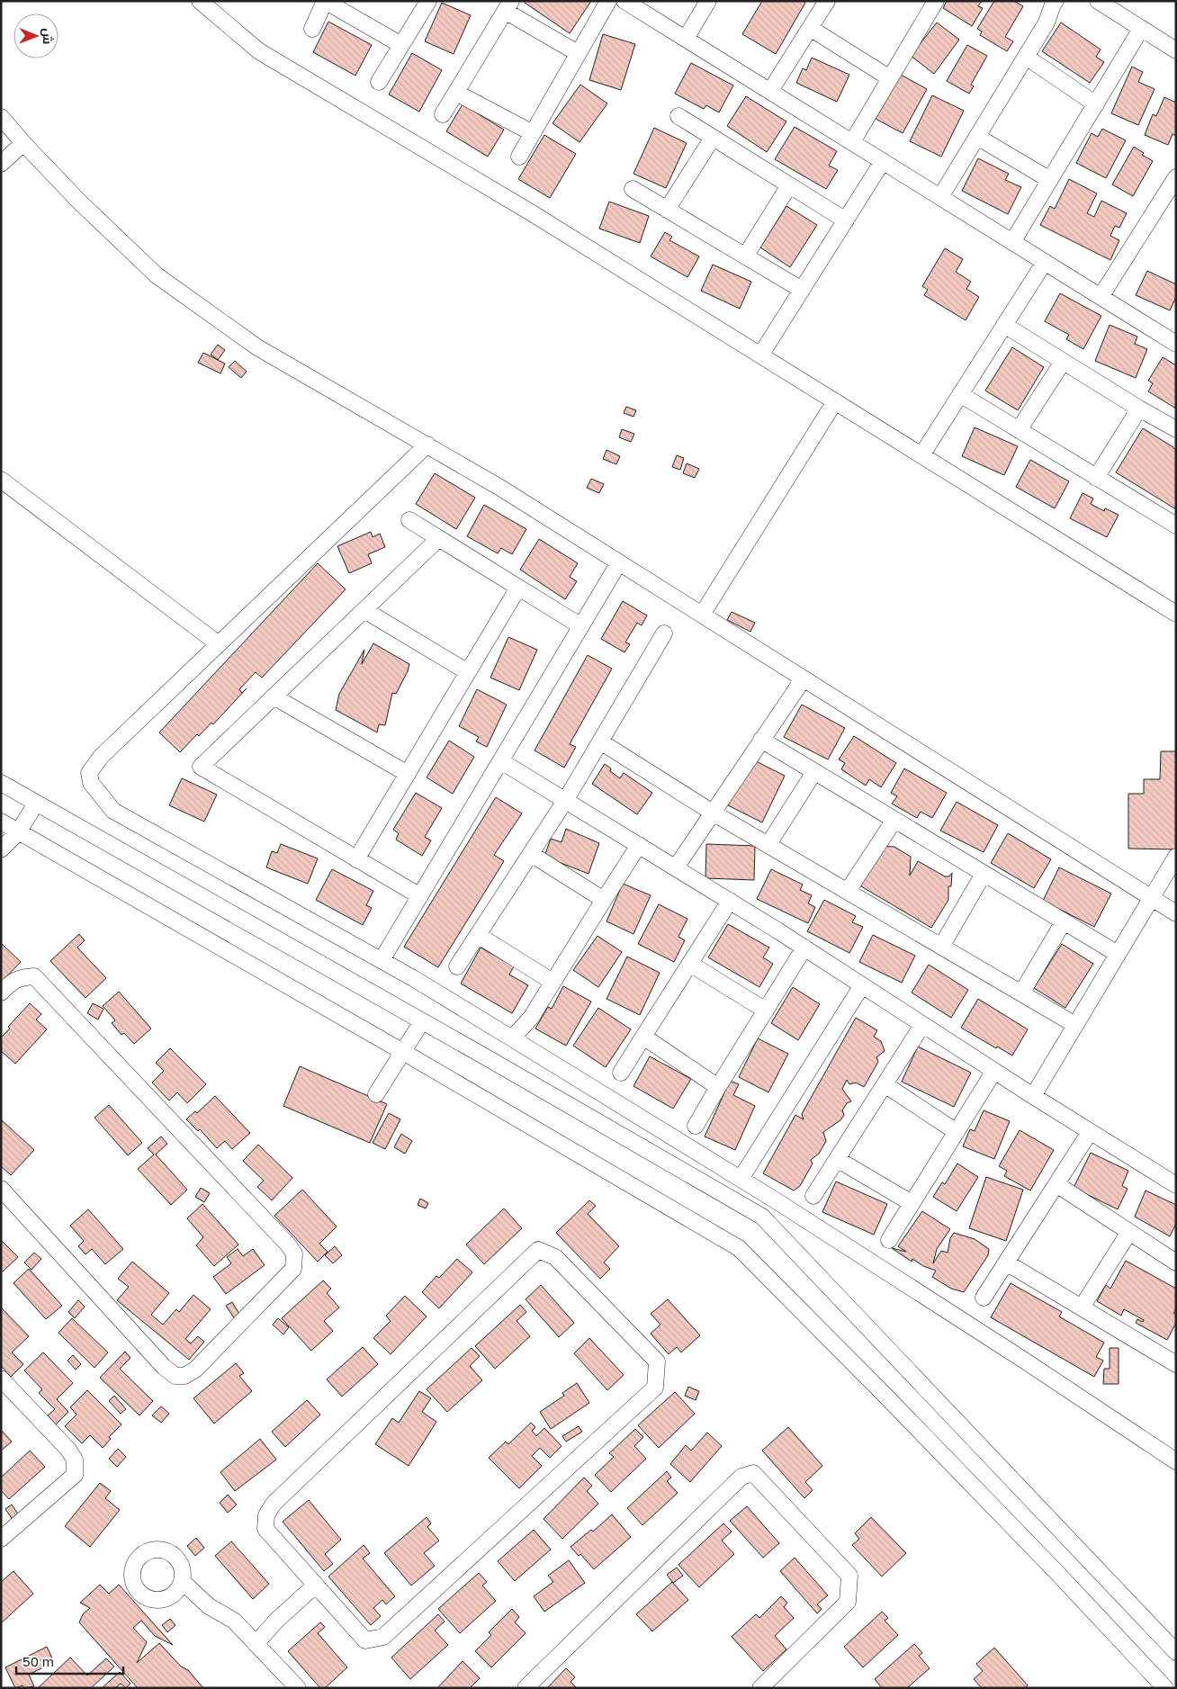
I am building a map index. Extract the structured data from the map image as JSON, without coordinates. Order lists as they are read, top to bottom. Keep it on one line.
{"scale_bar":"50 m","north":"right"}
